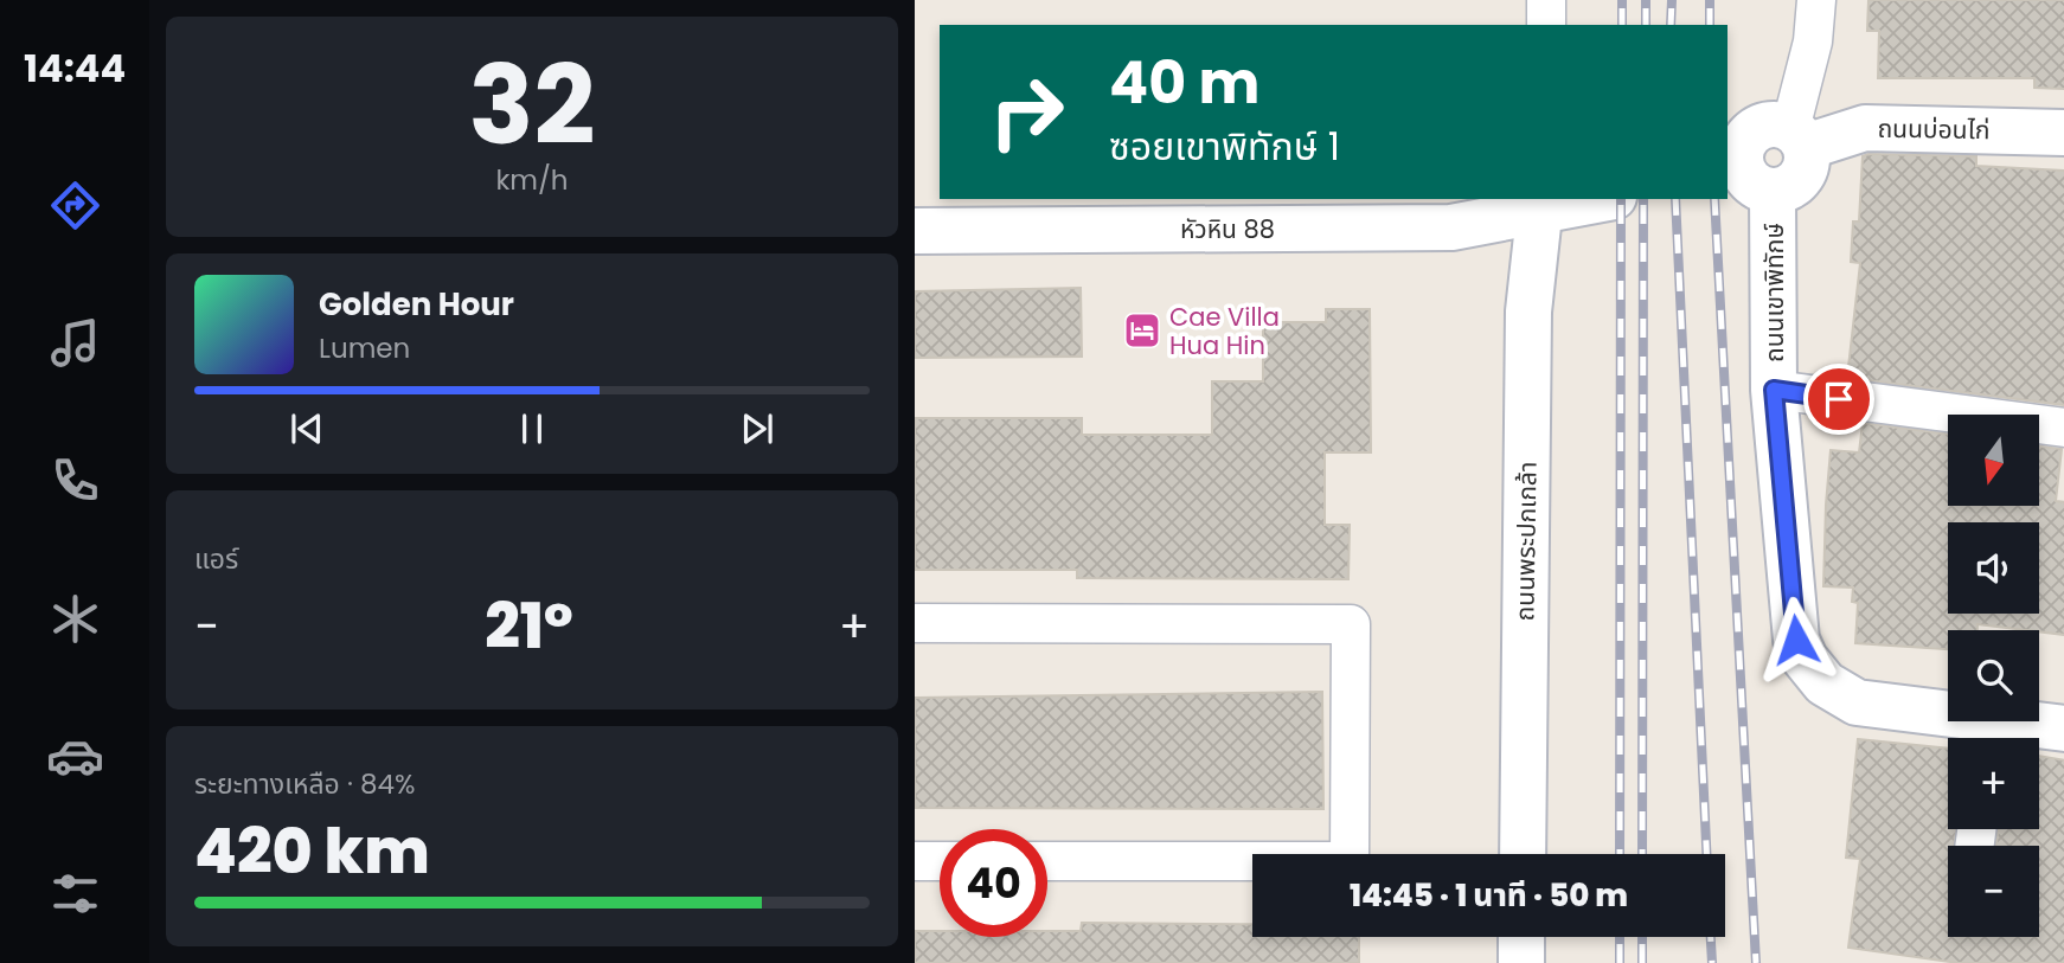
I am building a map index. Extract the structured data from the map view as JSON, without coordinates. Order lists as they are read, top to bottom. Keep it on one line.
{"streets":{"street":["ถนนบ่อนไก่","หัวหิน 88","ถนนเขาพิทักษ์","ถนนพระปกเกล้า"]},"crossings":[["หัวหิน 88","ถนนพระปกเกล้า"]],"places":{"hotel":["Cae Villa Hua Hin"]},"north":"bottom","page":{"tabs":"14:44","tile":[["32","km/h"],"แอร์",["ระยะทางเหลือ · 84%","420 km"]],"turn":["40 m","ซอยเขาพิทักษ์ 1"],"song":["Golden Hour","Lumen"],"map_buttons":["+","−"],"heat":["−","21°","+"],"limit":"40","trip":"14:45 · 1 นาที · 50 m"}}
